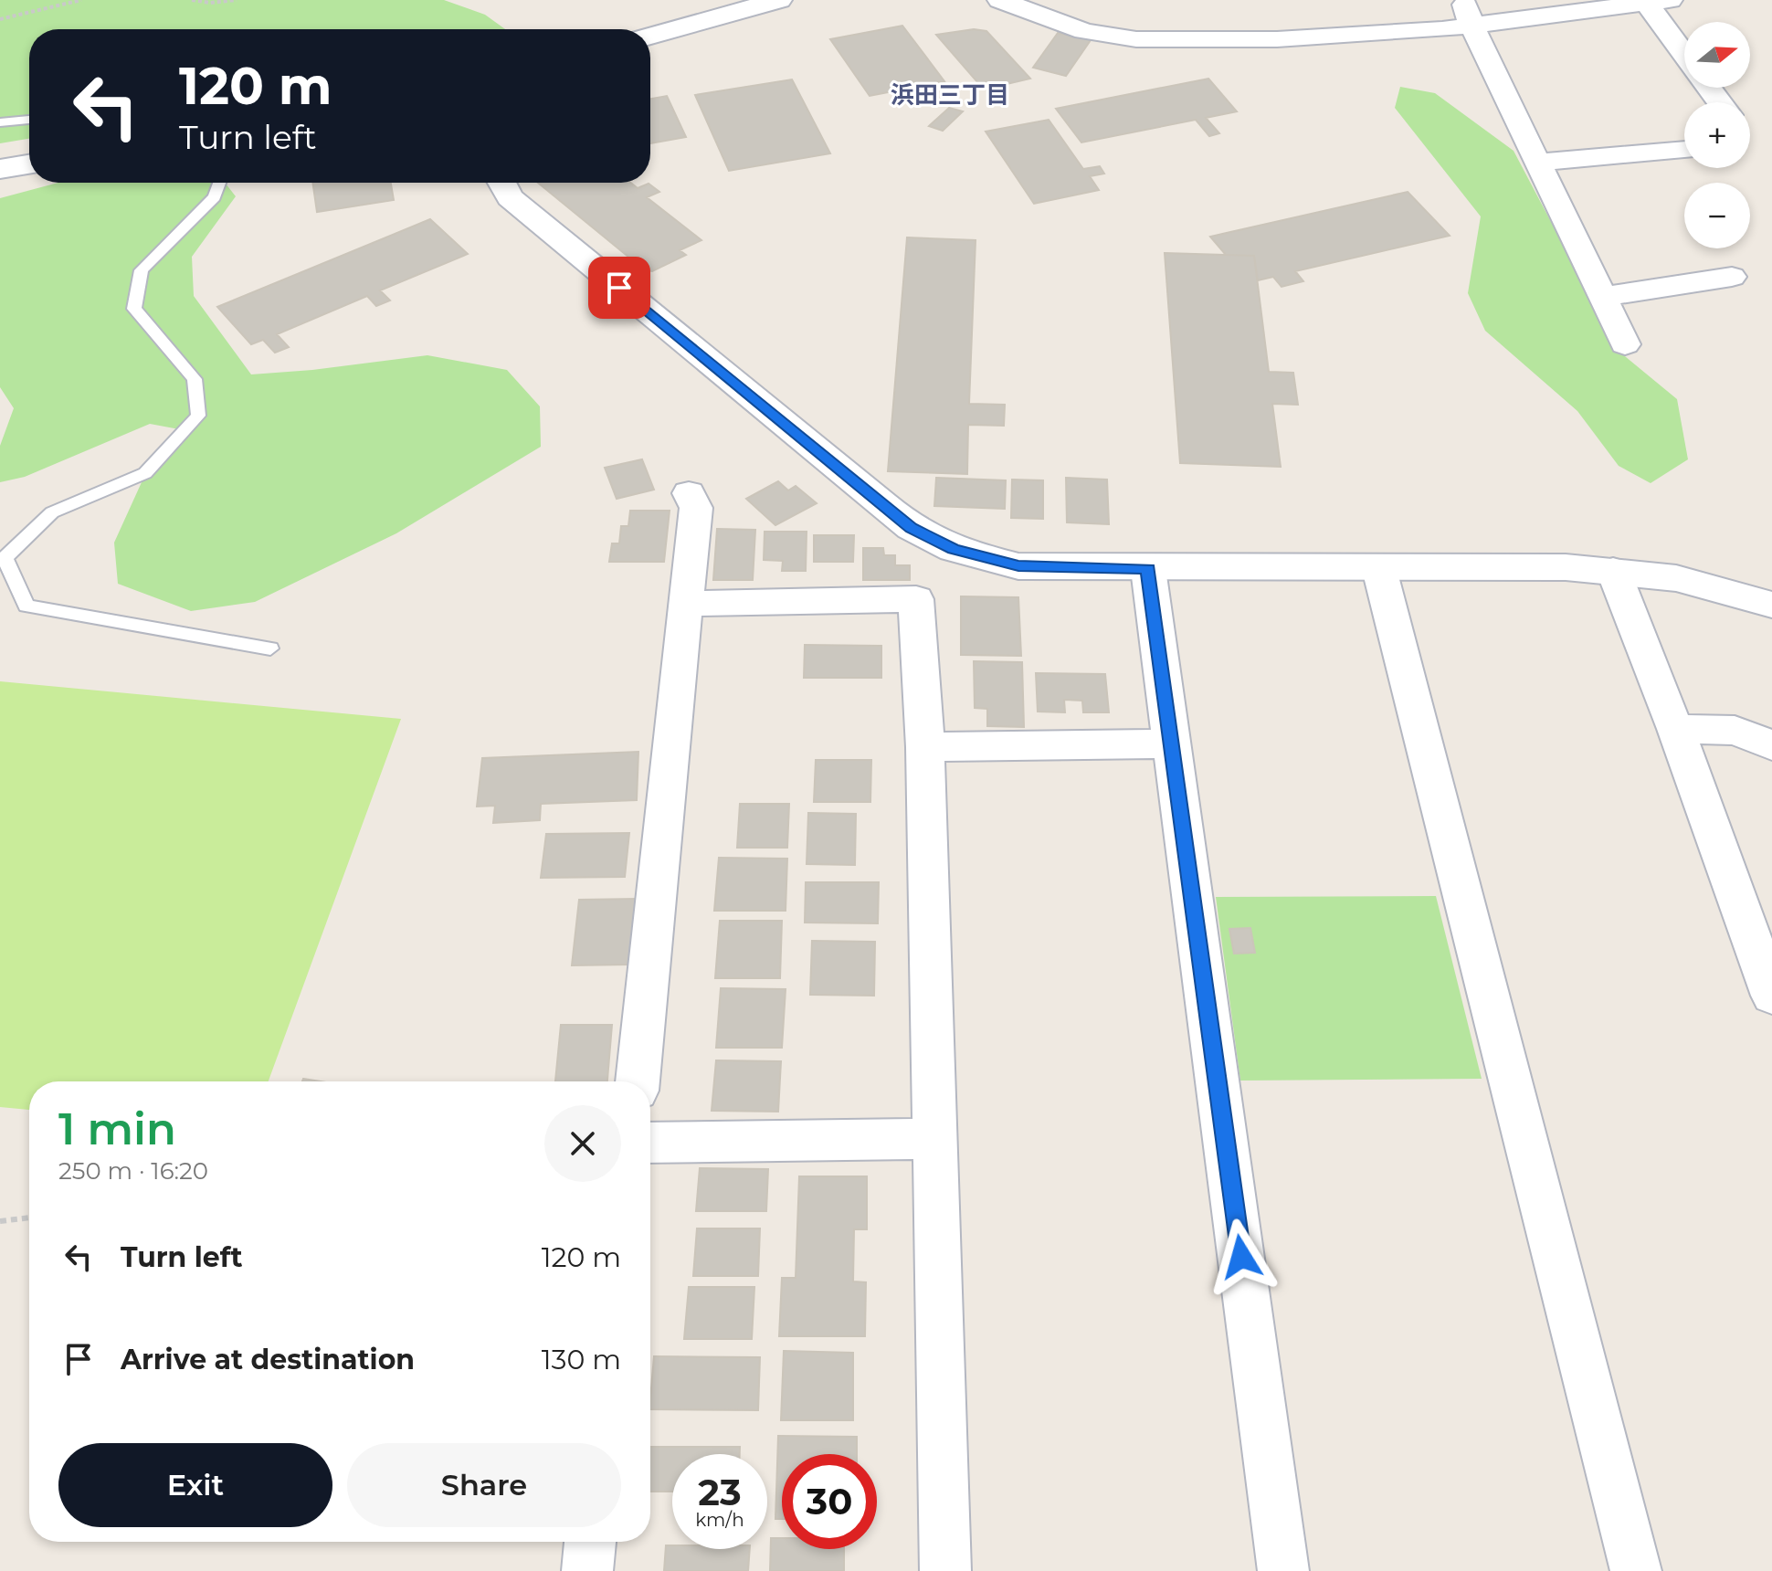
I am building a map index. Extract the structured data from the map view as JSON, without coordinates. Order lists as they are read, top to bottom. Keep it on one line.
{"districts":["浜田三丁目"],"north":"right","page":{"map_buttons":["+","−"],"turn":["120 m","Turn left"],"heading":["1 min","250 m · 16:20"],"list":[{"name":"Turn left","value":"120 m"},{"name":"Arrive at destination","value":"130 m"}],"buttons":["Exit","Share"],"speed":"23 km/h","limit":"30"}}
